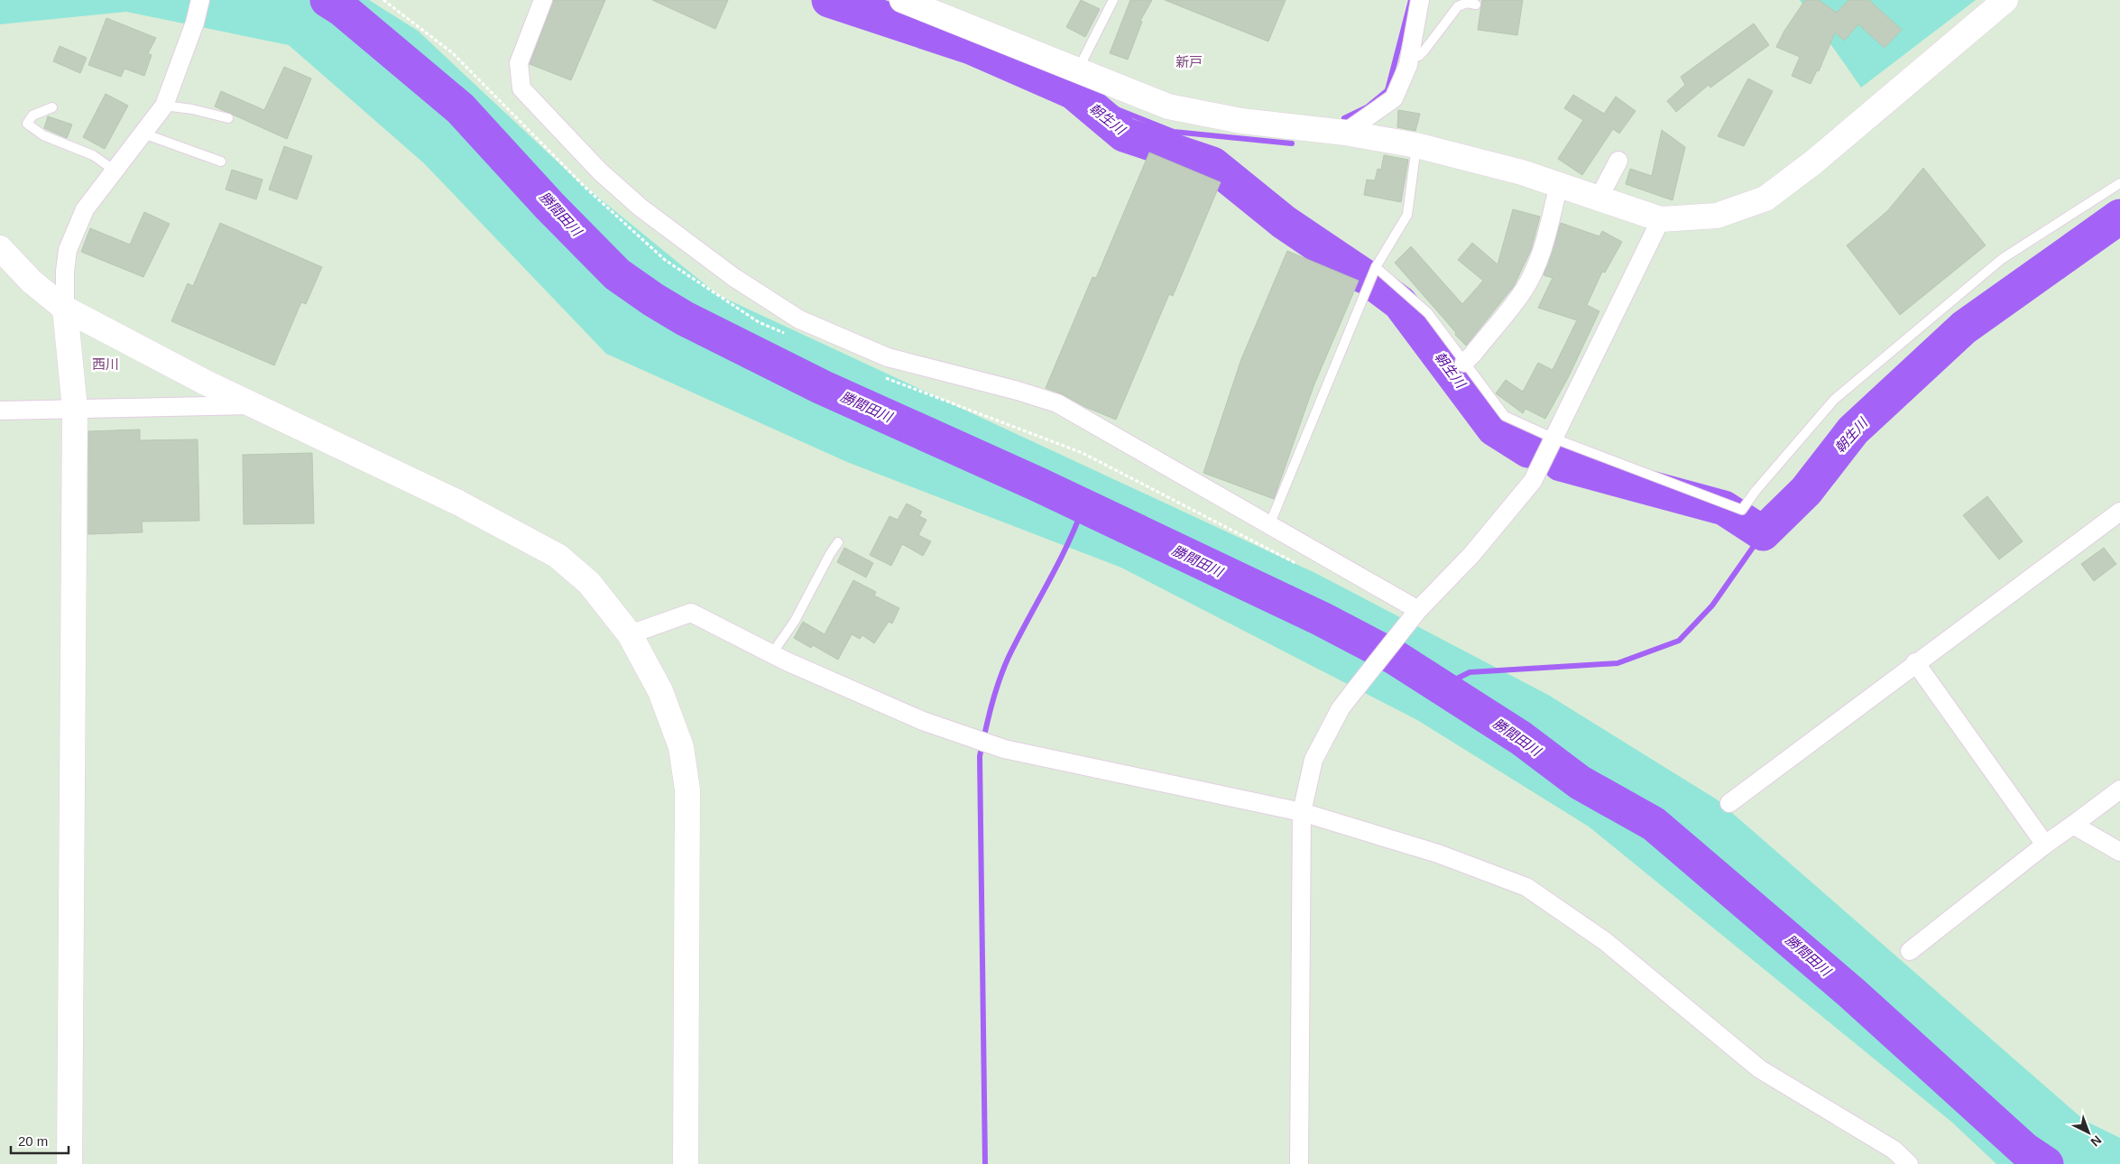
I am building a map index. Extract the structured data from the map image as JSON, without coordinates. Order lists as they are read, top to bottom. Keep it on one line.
{"districts":["新戸","西川"],"water":["朝生川","勝間田川"],"scale_bar":"20 m","north":"bottom right"}
